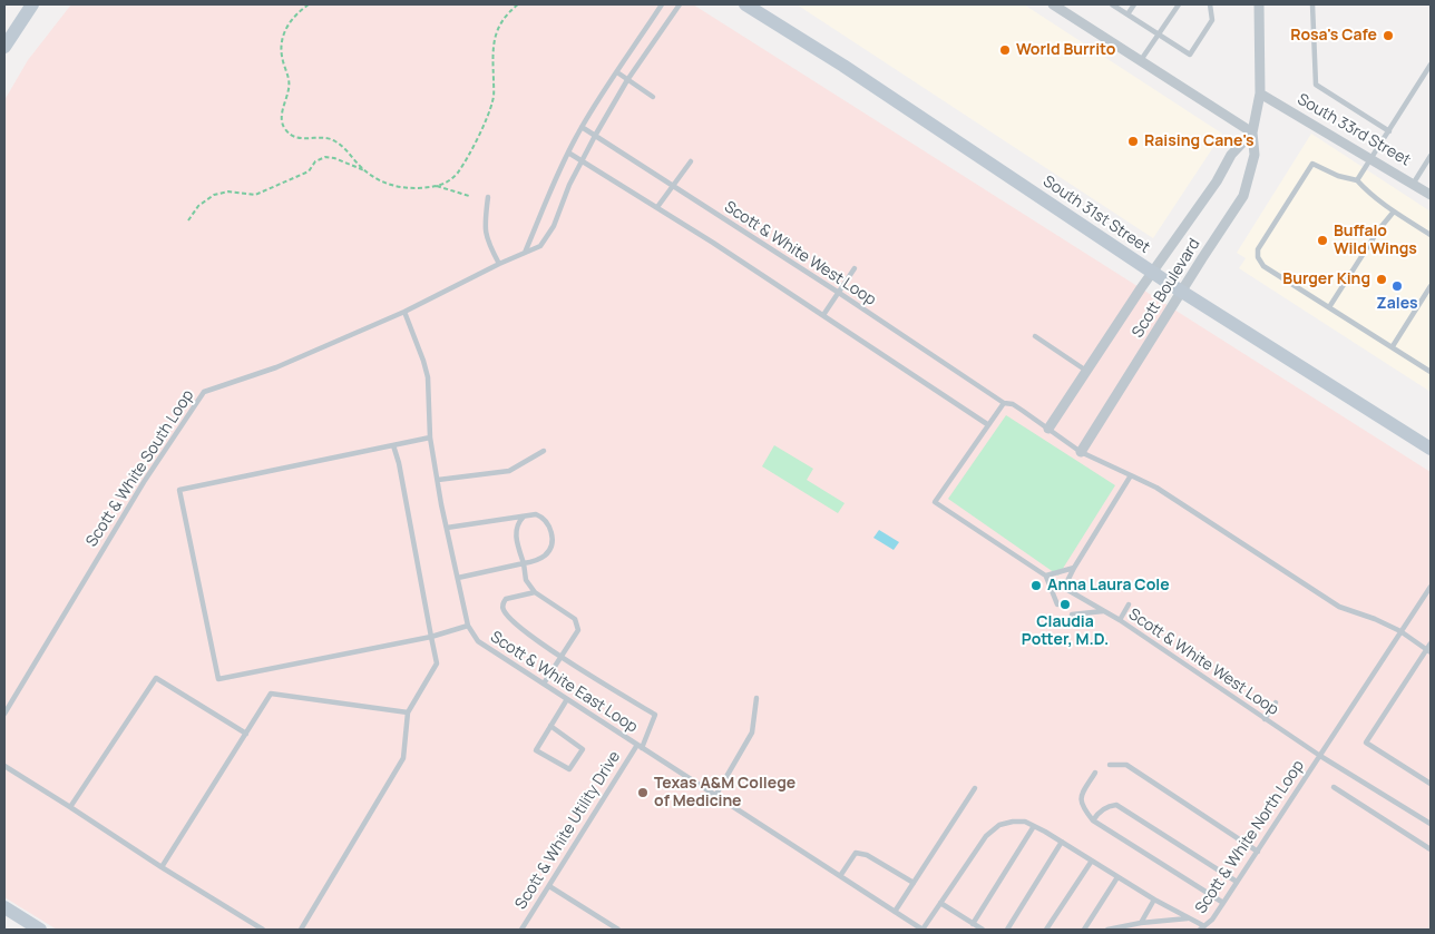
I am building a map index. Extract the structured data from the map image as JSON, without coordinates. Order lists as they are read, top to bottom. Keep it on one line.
{"streets":{"main road":["South 31st Street"],"street":["South 33rd Street","Scott Boulevard"],"lane":["Scott & White West Loop","Scott & White South Loop","Scott & White East Loop","Scott & White Utility Drive","Scott & White North Loop"]},"crossings":[["South 33rd Street","Scott Boulevard"],["South 31st Street","Scott Boulevard"],["Scott & White West Loop","Scott Boulevard"],["Scott & White West Loop","Scott & White South Loop"],["Scott & White West Loop","Scott & White North Loop"],["Scott & White South Loop","Scott & White East Loop"],["Scott & White East Loop","Scott & White Utility Drive"]],"places":["Rosa's Cafe","World Burrito","Raising Cane's","Buffalo Wild Wings","Burger King","Zales","Anna Laura Cole","Claudia Potter, M.D.","Texas A&M College of Medicine"]}
